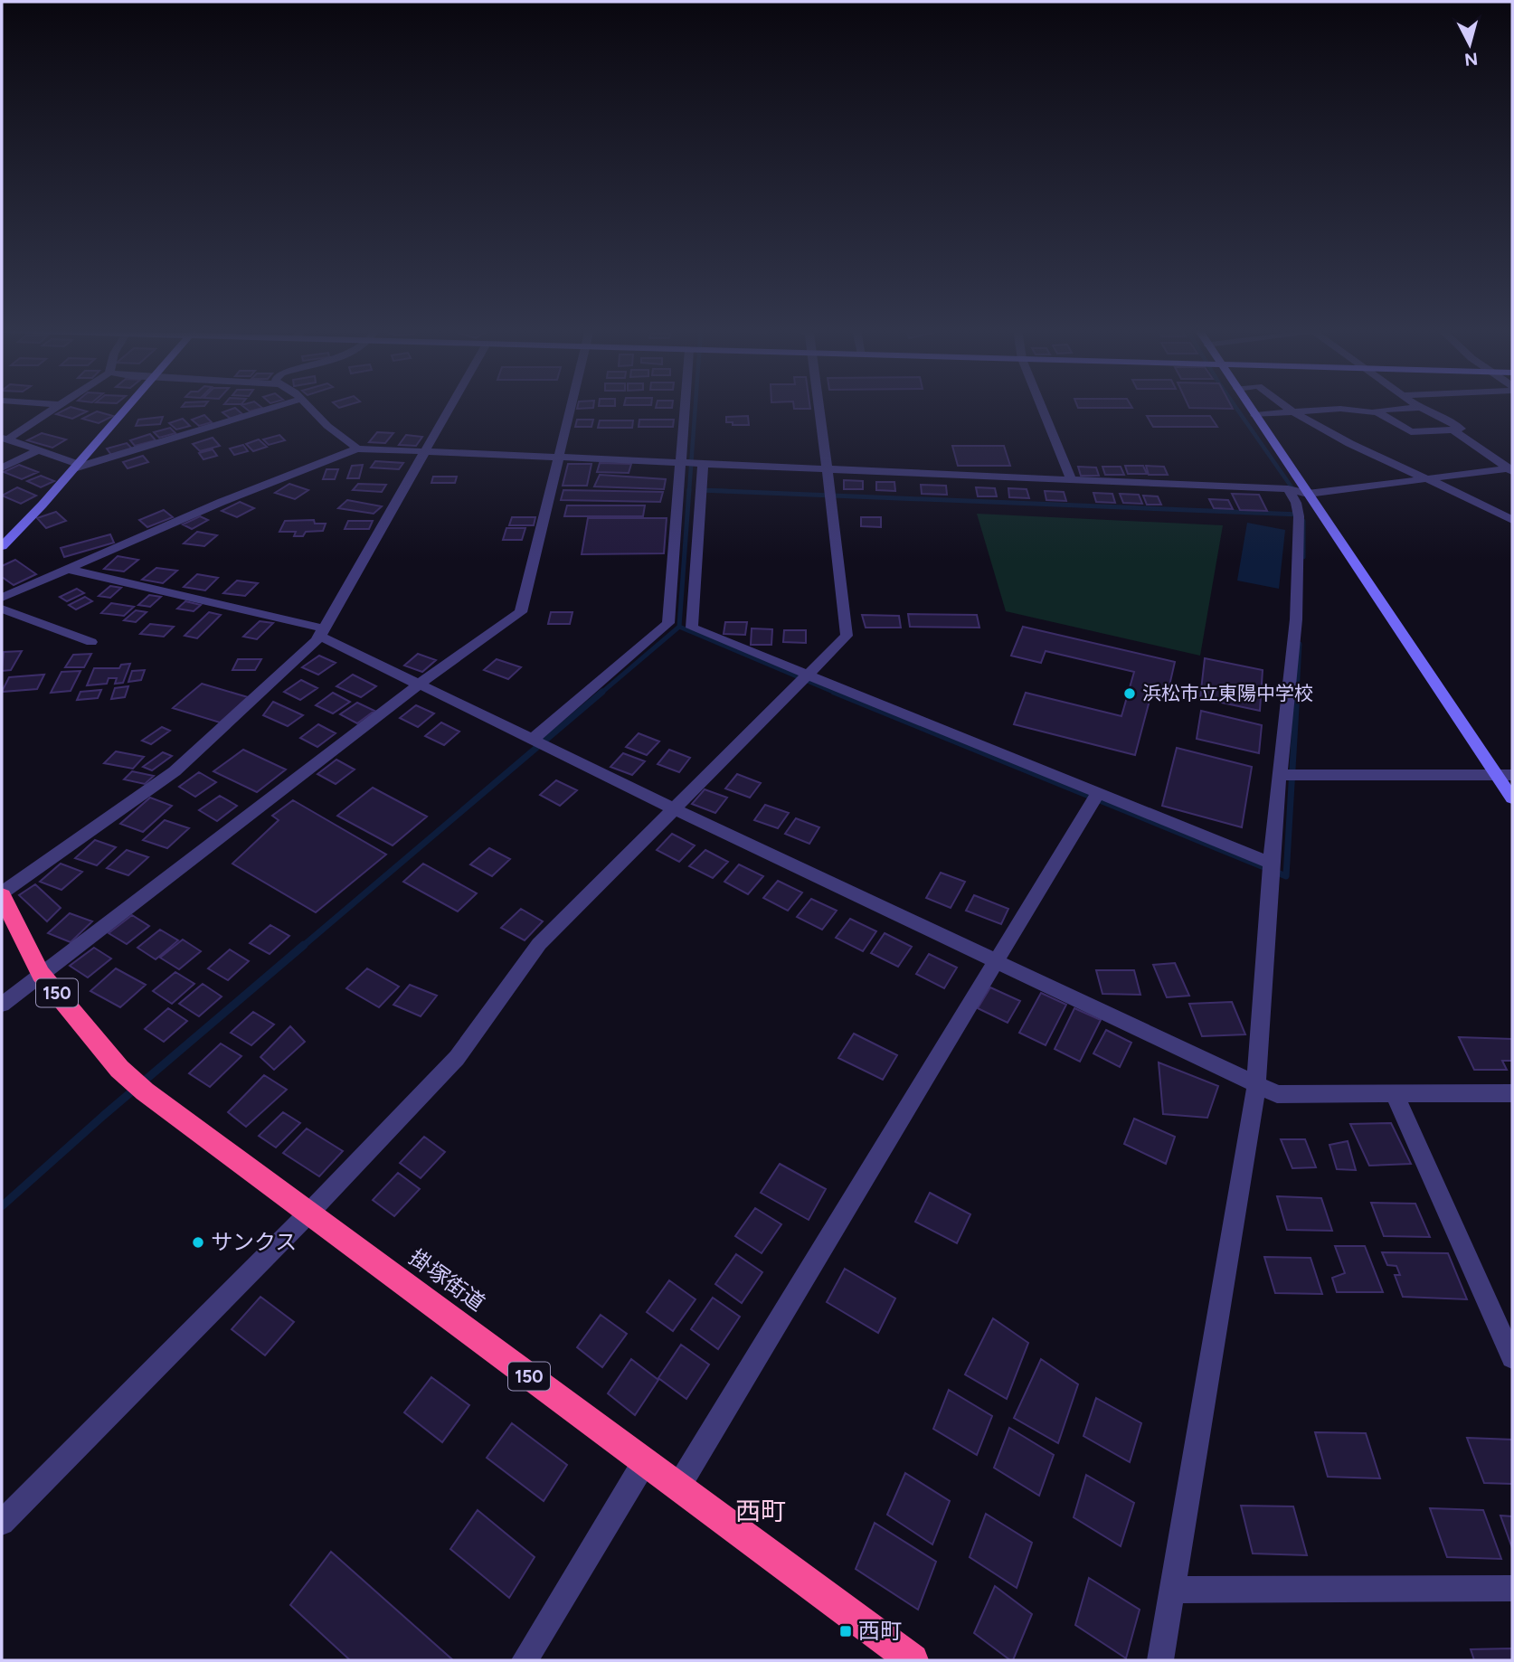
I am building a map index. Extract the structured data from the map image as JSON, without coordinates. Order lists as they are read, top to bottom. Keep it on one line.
{"streets":{"highway":["150","掛塚街道"]},"districts":["西町"],"places":{"other":["浜松市立東陽中学校","サンクス"],"transit":["西町"]},"north":"bottom"}
